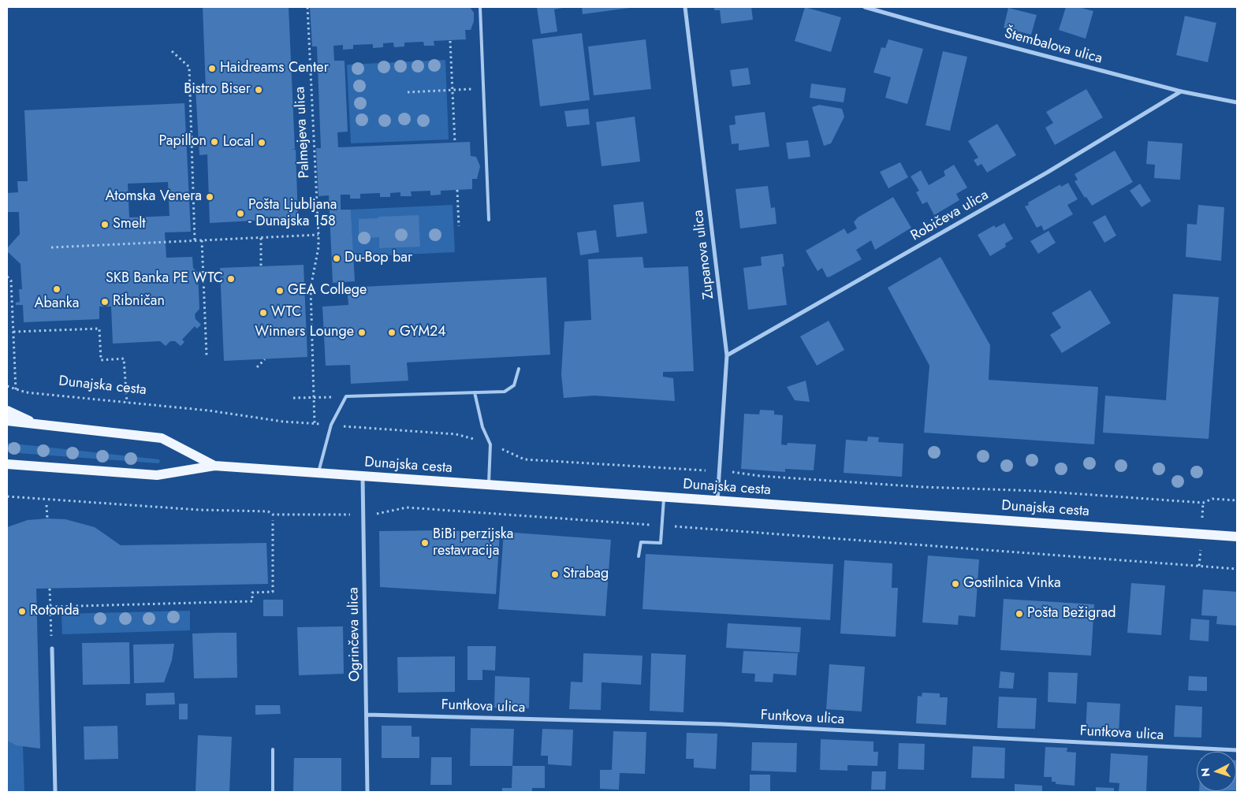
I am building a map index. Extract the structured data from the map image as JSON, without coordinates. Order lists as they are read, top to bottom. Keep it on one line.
{"streets":{"main road":["Dunajska cesta"],"street":["Štembalova ulica","Robičeva ulica","Zupanova ulica","Ogrinčeva ulica","Funtkova ulica"],"path":["Palmejeva ulica"]},"crossings":[["Štembalova ulica","Robičeva ulica"],["Palmejeva ulica","Dunajska cesta"],["Robičeva ulica","Zupanova ulica"],["Zupanova ulica","Dunajska cesta"],["Dunajska cesta","Ogrinčeva ulica"],["Ogrinčeva ulica","Funtkova ulica"]],"places":["Haidreams Center","Bistro Biser","Papillon","Local","Atomska Venera","Pošta Ljubljana - Dunajska 158","Smelt","Du-Bop bar","SKB Banka PE WTC","Abanka","GEA College","Ribničan","WTC","Winners Lounge","GYM24","BiBi perzijska restavracija","Strabag","Gostilnica Vinka","Rotonda","Pošta Bežigrad"],"north":"left"}
